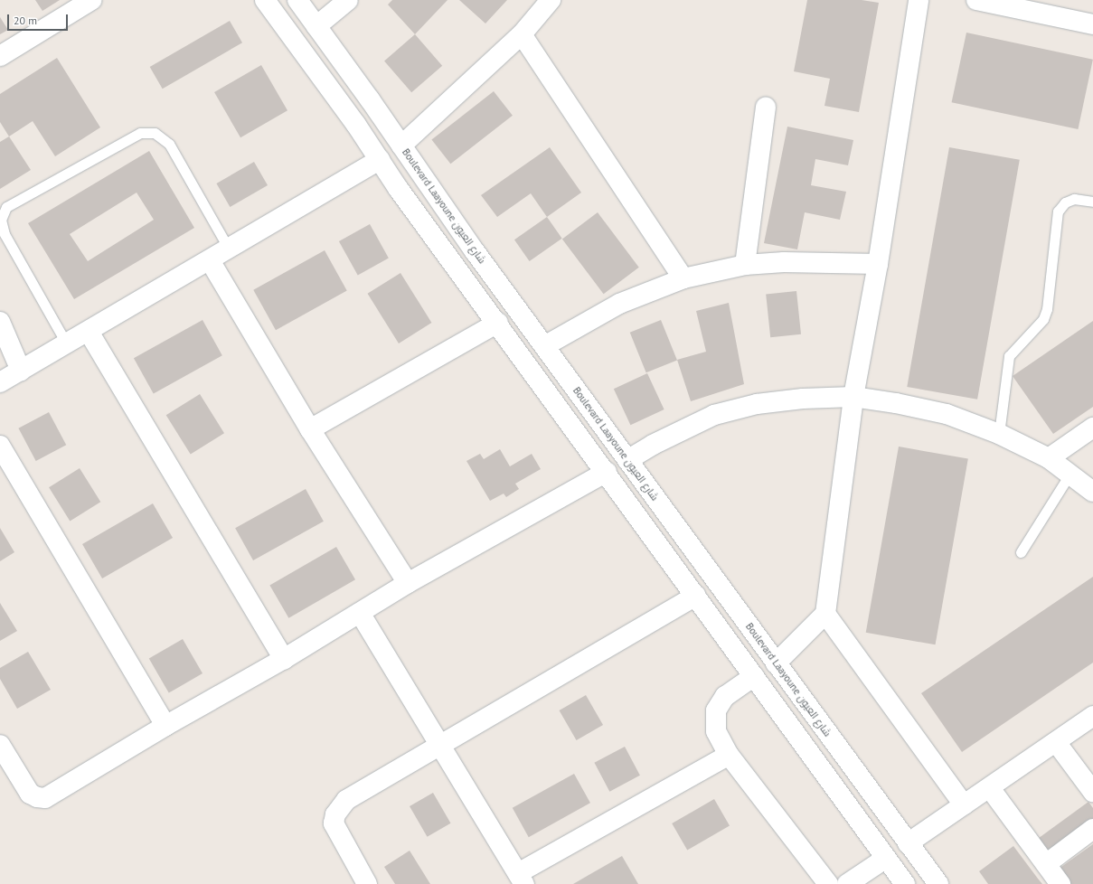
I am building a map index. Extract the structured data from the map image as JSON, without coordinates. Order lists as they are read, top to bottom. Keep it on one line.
{"streets":{"street":["Boulevard Laayoune شارع العيون"]},"scale_bar":"20 m"}
